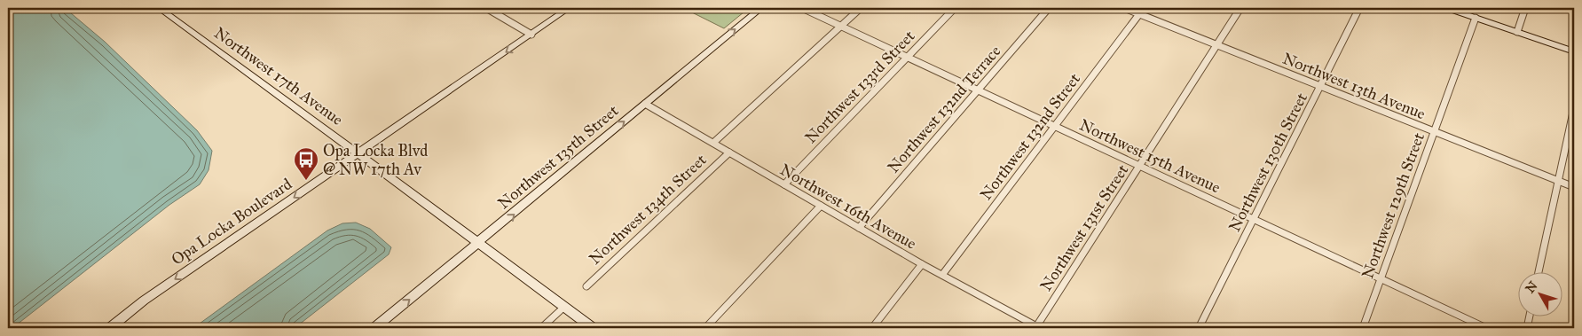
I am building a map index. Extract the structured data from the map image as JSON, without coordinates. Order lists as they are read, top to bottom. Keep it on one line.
{"streets":{"main road":["Northwest 17th Avenue","Northwest 135th Street","Opa Locka Boulevard"],"street":["Northwest 13th Avenue","Northwest 133rd Street","Northwest 132nd Terrace","Northwest 132nd Street","Northwest 15th Avenue","Northwest 130th Street","Northwest 129th Street","Northwest 16th Avenue","Northwest 134th Street","Northwest 131st Street"]},"crossings":[["Northwest 17th Avenue","Northwest 135th Street"],["Northwest 17th Avenue","Opa Locka Boulevard"],["Northwest 13th Avenue","Northwest 132nd Street"],["Northwest 13th Avenue","Northwest 130th Street"],["Northwest 13th Avenue","Northwest 129th Street"],["Northwest 13th Avenue","Northwest 131st Street"],["Northwest 133rd Street","Northwest 15th Avenue"],["Northwest 133rd Street","Northwest 16th Avenue"],["Northwest 132nd Terrace","Northwest 15th Avenue"],["Northwest 132nd Terrace","Northwest 16th Avenue"],["Northwest 132nd Street","Northwest 15th Avenue"],["Northwest 132nd Street","Northwest 16th Avenue"],["Northwest 15th Avenue","Northwest 130th Street"],["Northwest 15th Avenue","Northwest 129th Street"],["Northwest 15th Avenue","Northwest 134th Street"],["Northwest 15th Avenue","Northwest 131st Street"],["Northwest 135th Street","Northwest 16th Avenue"],["Northwest 16th Avenue","Northwest 134th Street"],["Northwest 16th Avenue","Northwest 131st Street"]],"one_way":["Northwest 135th Street","Opa Locka Boulevard"],"places":{"bus stop":["Opa Locka Blvd @ NW 17th Av"]},"north":"top left"}
